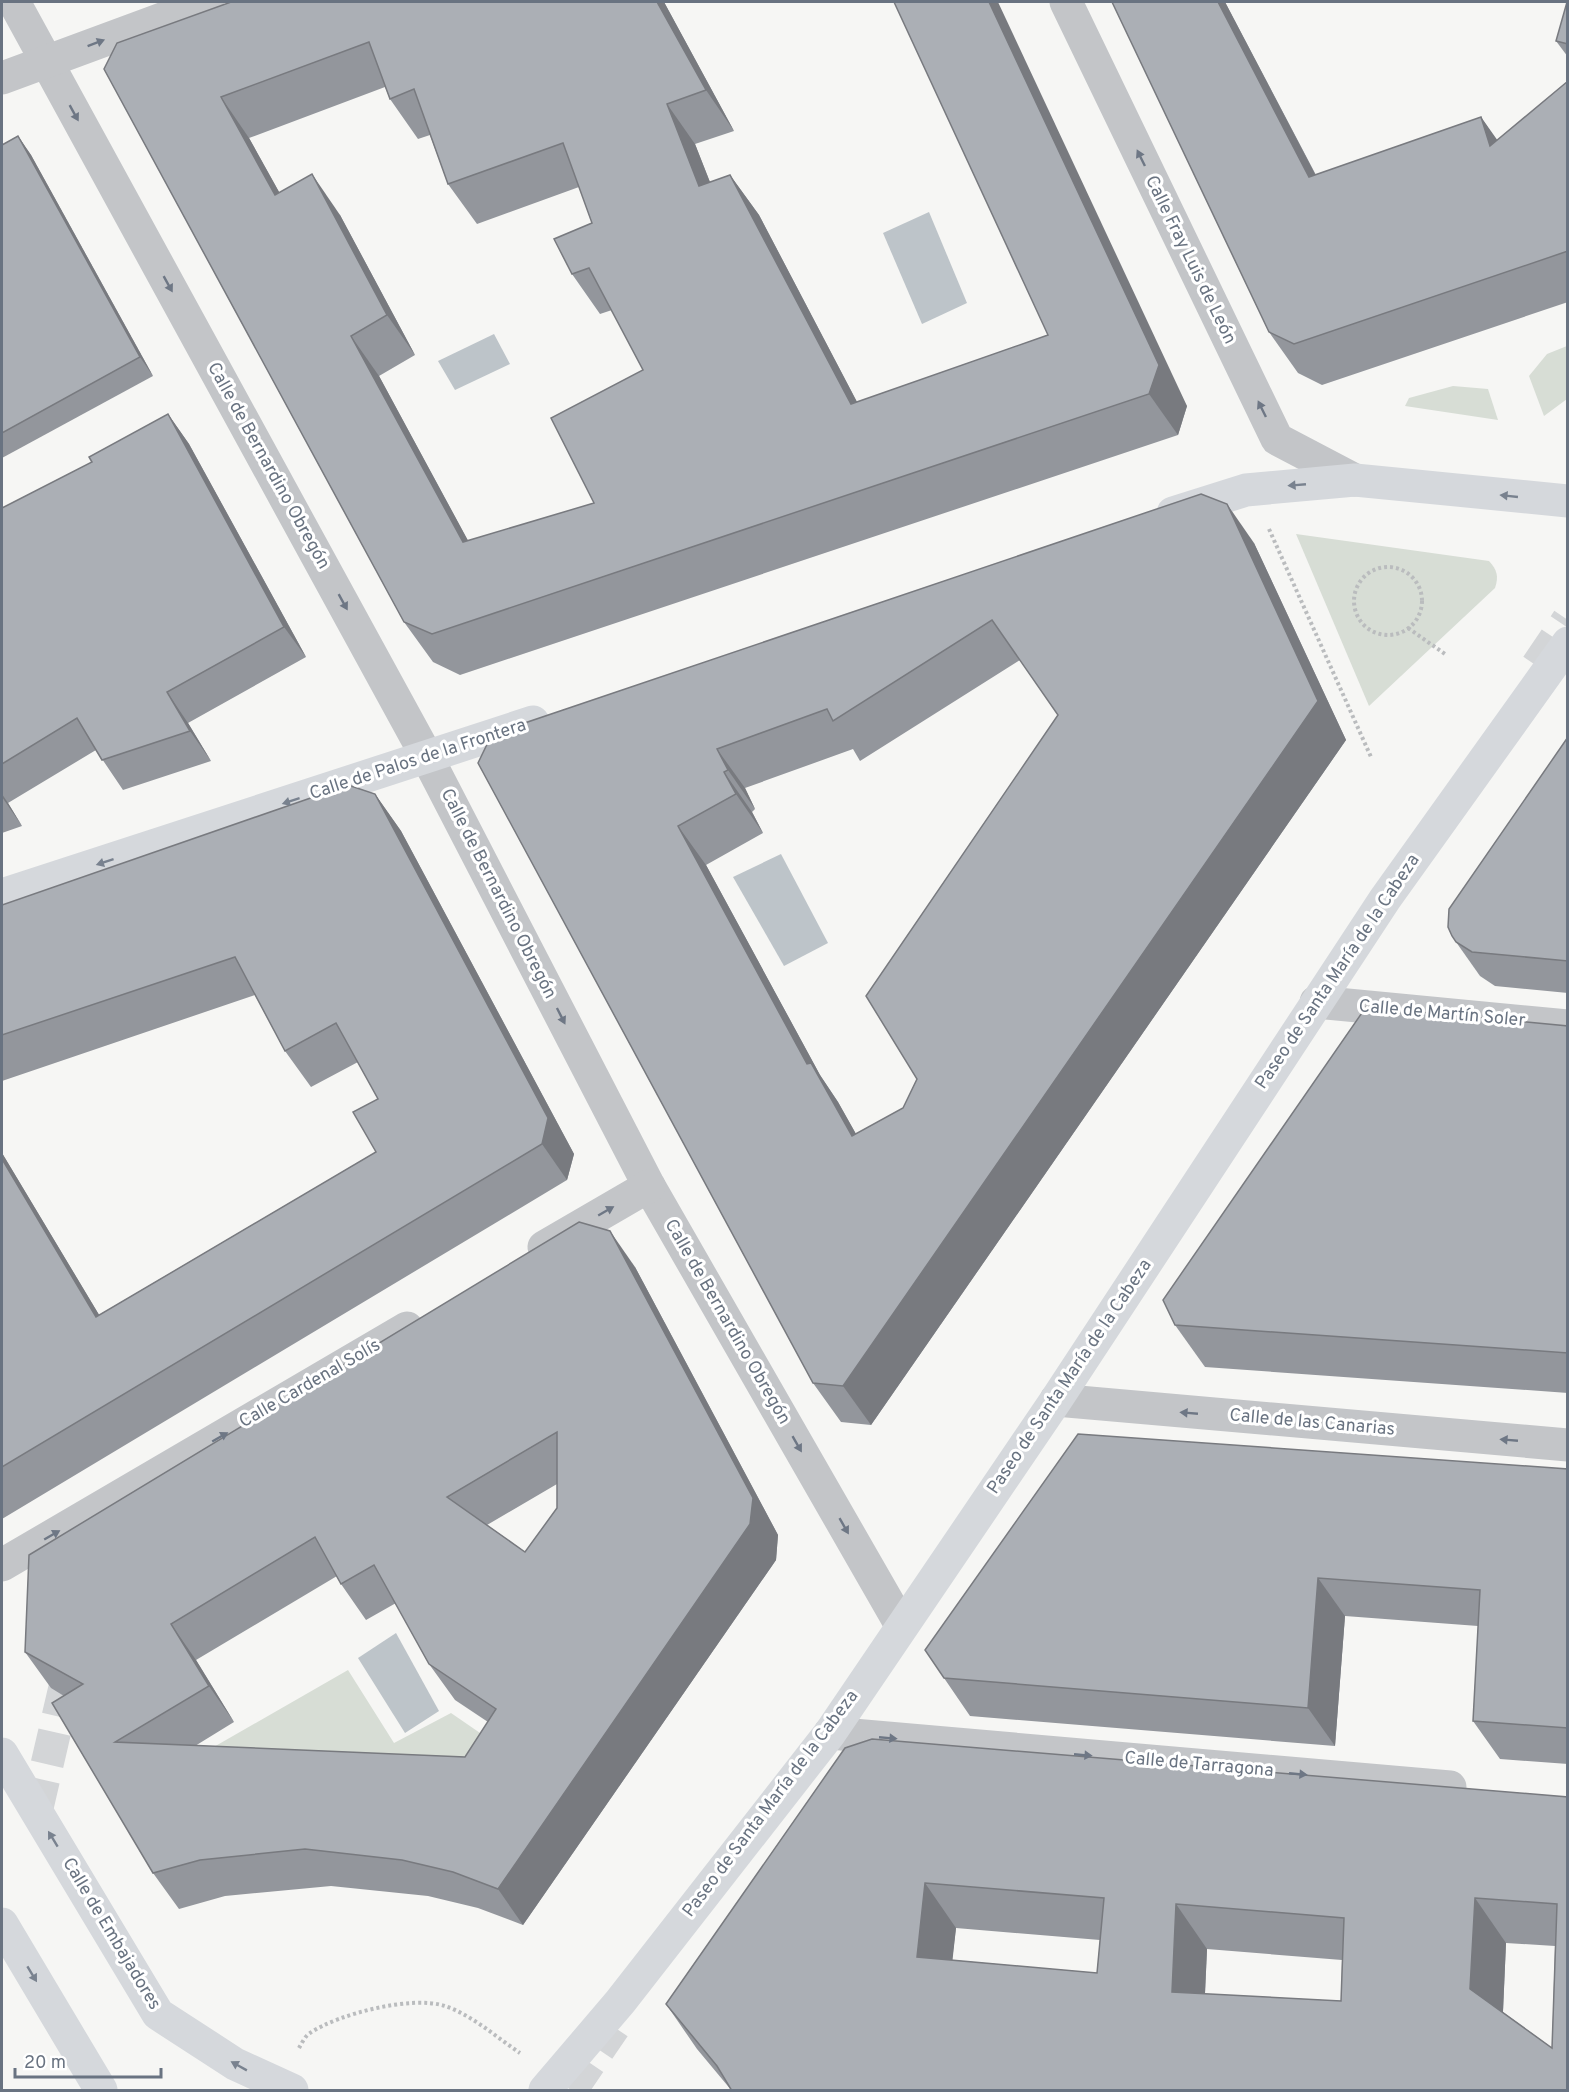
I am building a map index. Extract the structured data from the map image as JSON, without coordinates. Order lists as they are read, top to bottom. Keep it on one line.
{"streets":{"main road":["Calle de Palos de la Frontera","Paseo de Santa María de la Cabeza","Calle de Embajadores"],"street":["Calle Fray Luis de León","Calle de Bernardino Obregón","Calle de Martín Soler","Calle Cardenal Solís","Calle de las Canarias","Calle de Tarragona"]},"crossings":[["Calle de Bernardino Obregón","Calle de Palos de la Frontera"],["Calle de Bernardino Obregón","Paseo de Santa María de la Cabeza"],["Paseo de Santa María de la Cabeza","Calle de Martín Soler"],["Paseo de Santa María de la Cabeza","Calle de las Canarias"],["Paseo de Santa María de la Cabeza","Calle de Tarragona"]],"one_way":["Calle Fray Luis de León","Calle de Bernardino Obregón","Calle de Palos de la Frontera","Calle Cardenal Solís","Calle de las Canarias","Calle de Tarragona"],"scale_bar":"20 m"}
